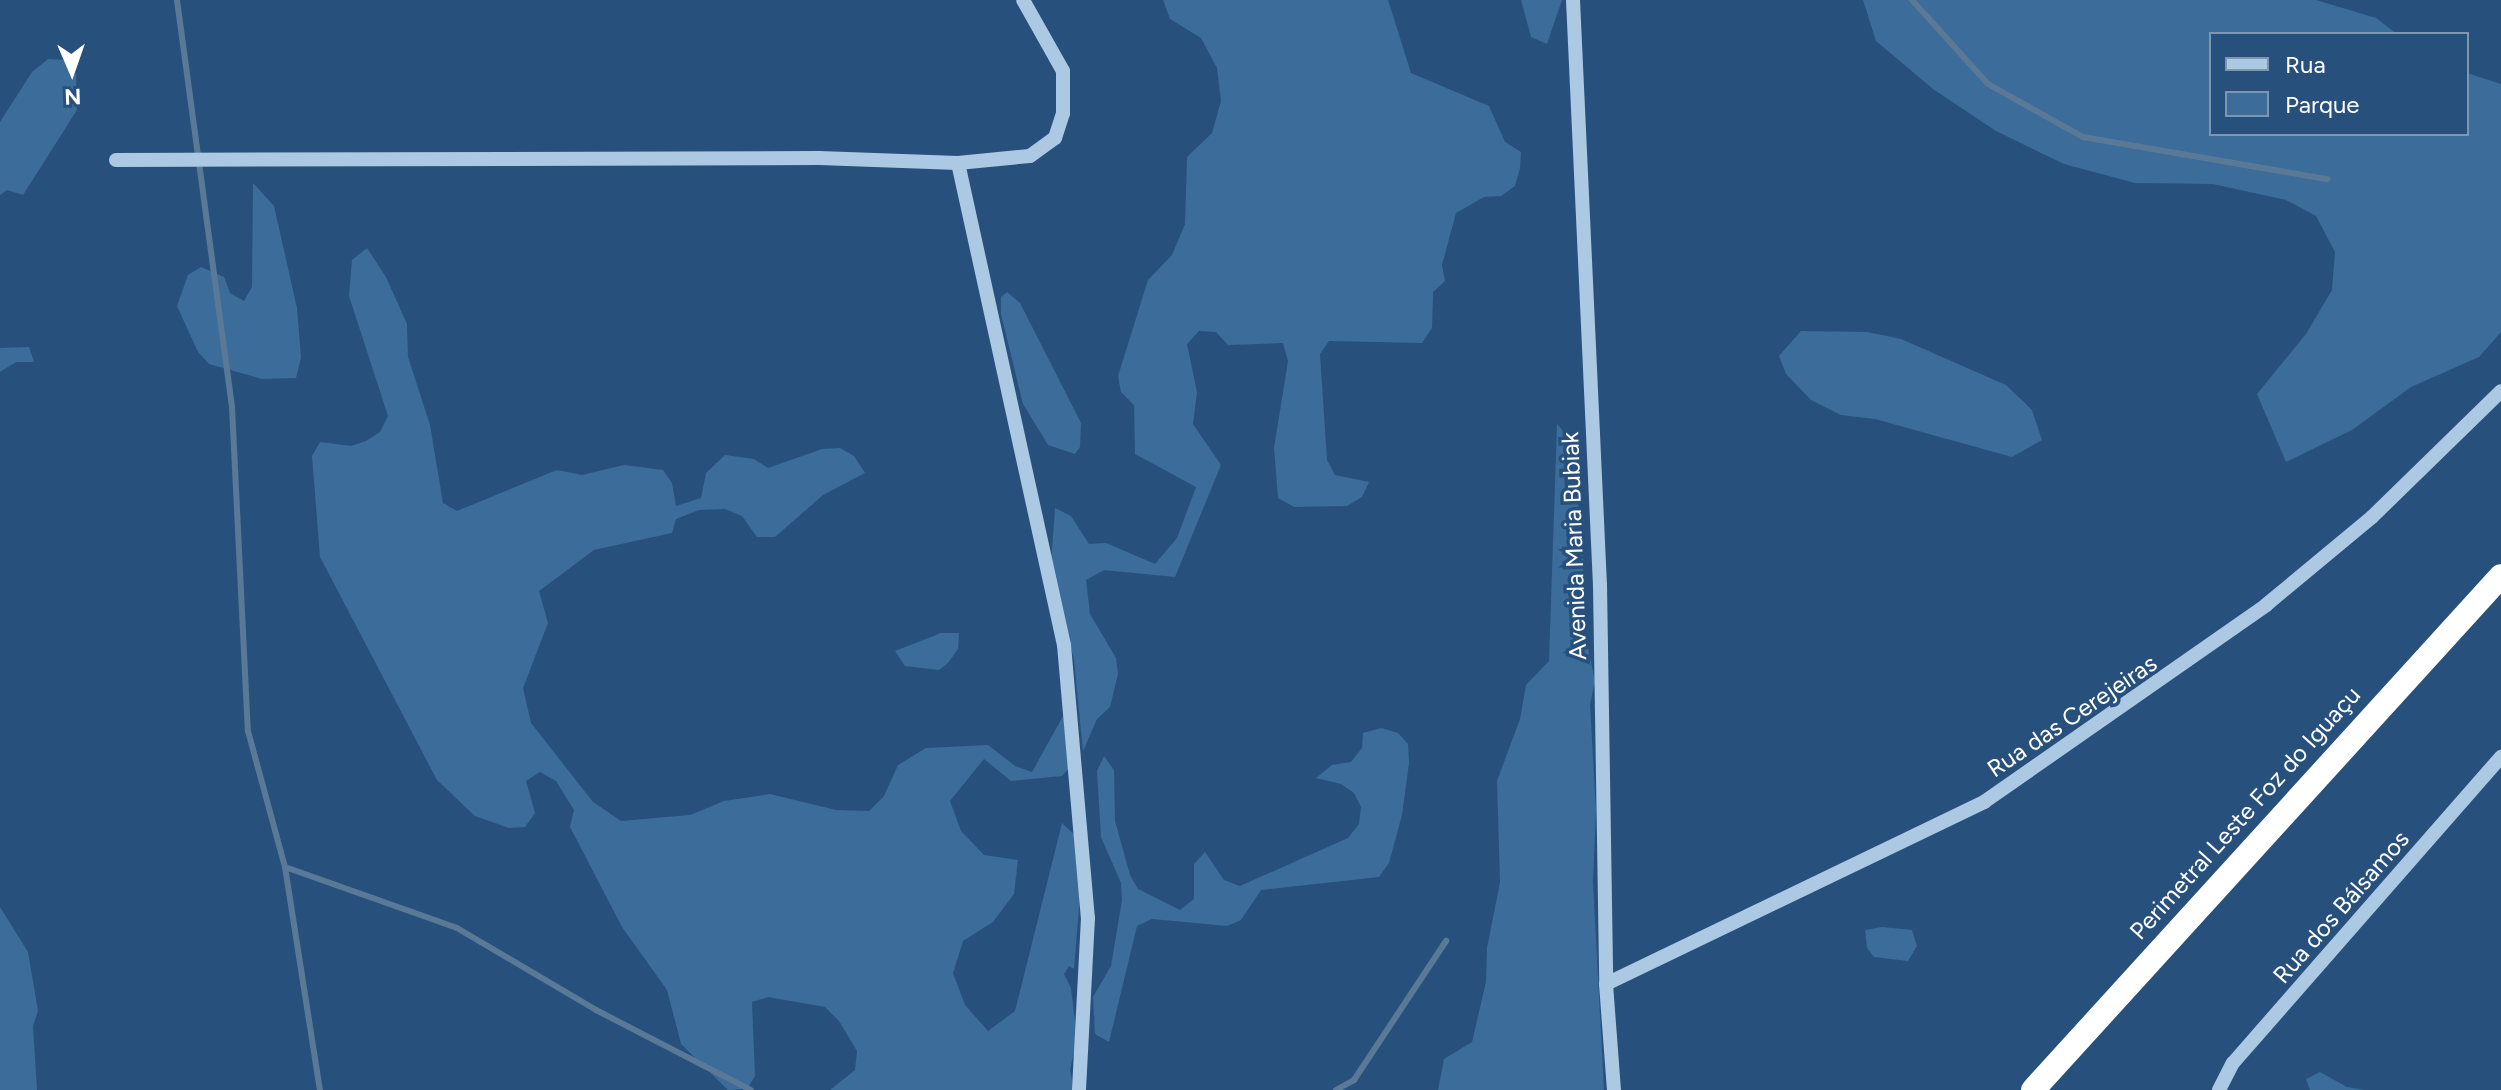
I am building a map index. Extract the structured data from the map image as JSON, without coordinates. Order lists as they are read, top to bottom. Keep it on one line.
{"streets":{"highway":["Perimetral Leste Foz do Iguaçu"],"street":["Avenida Maria Bubiak","Rua das Cerejeiras","Rua dos Bálsamos"]},"crossings":[["Avenida Maria Bubiak","Rua das Cerejeiras"]],"legend":["Rua","Parque"],"north":"bottom"}
